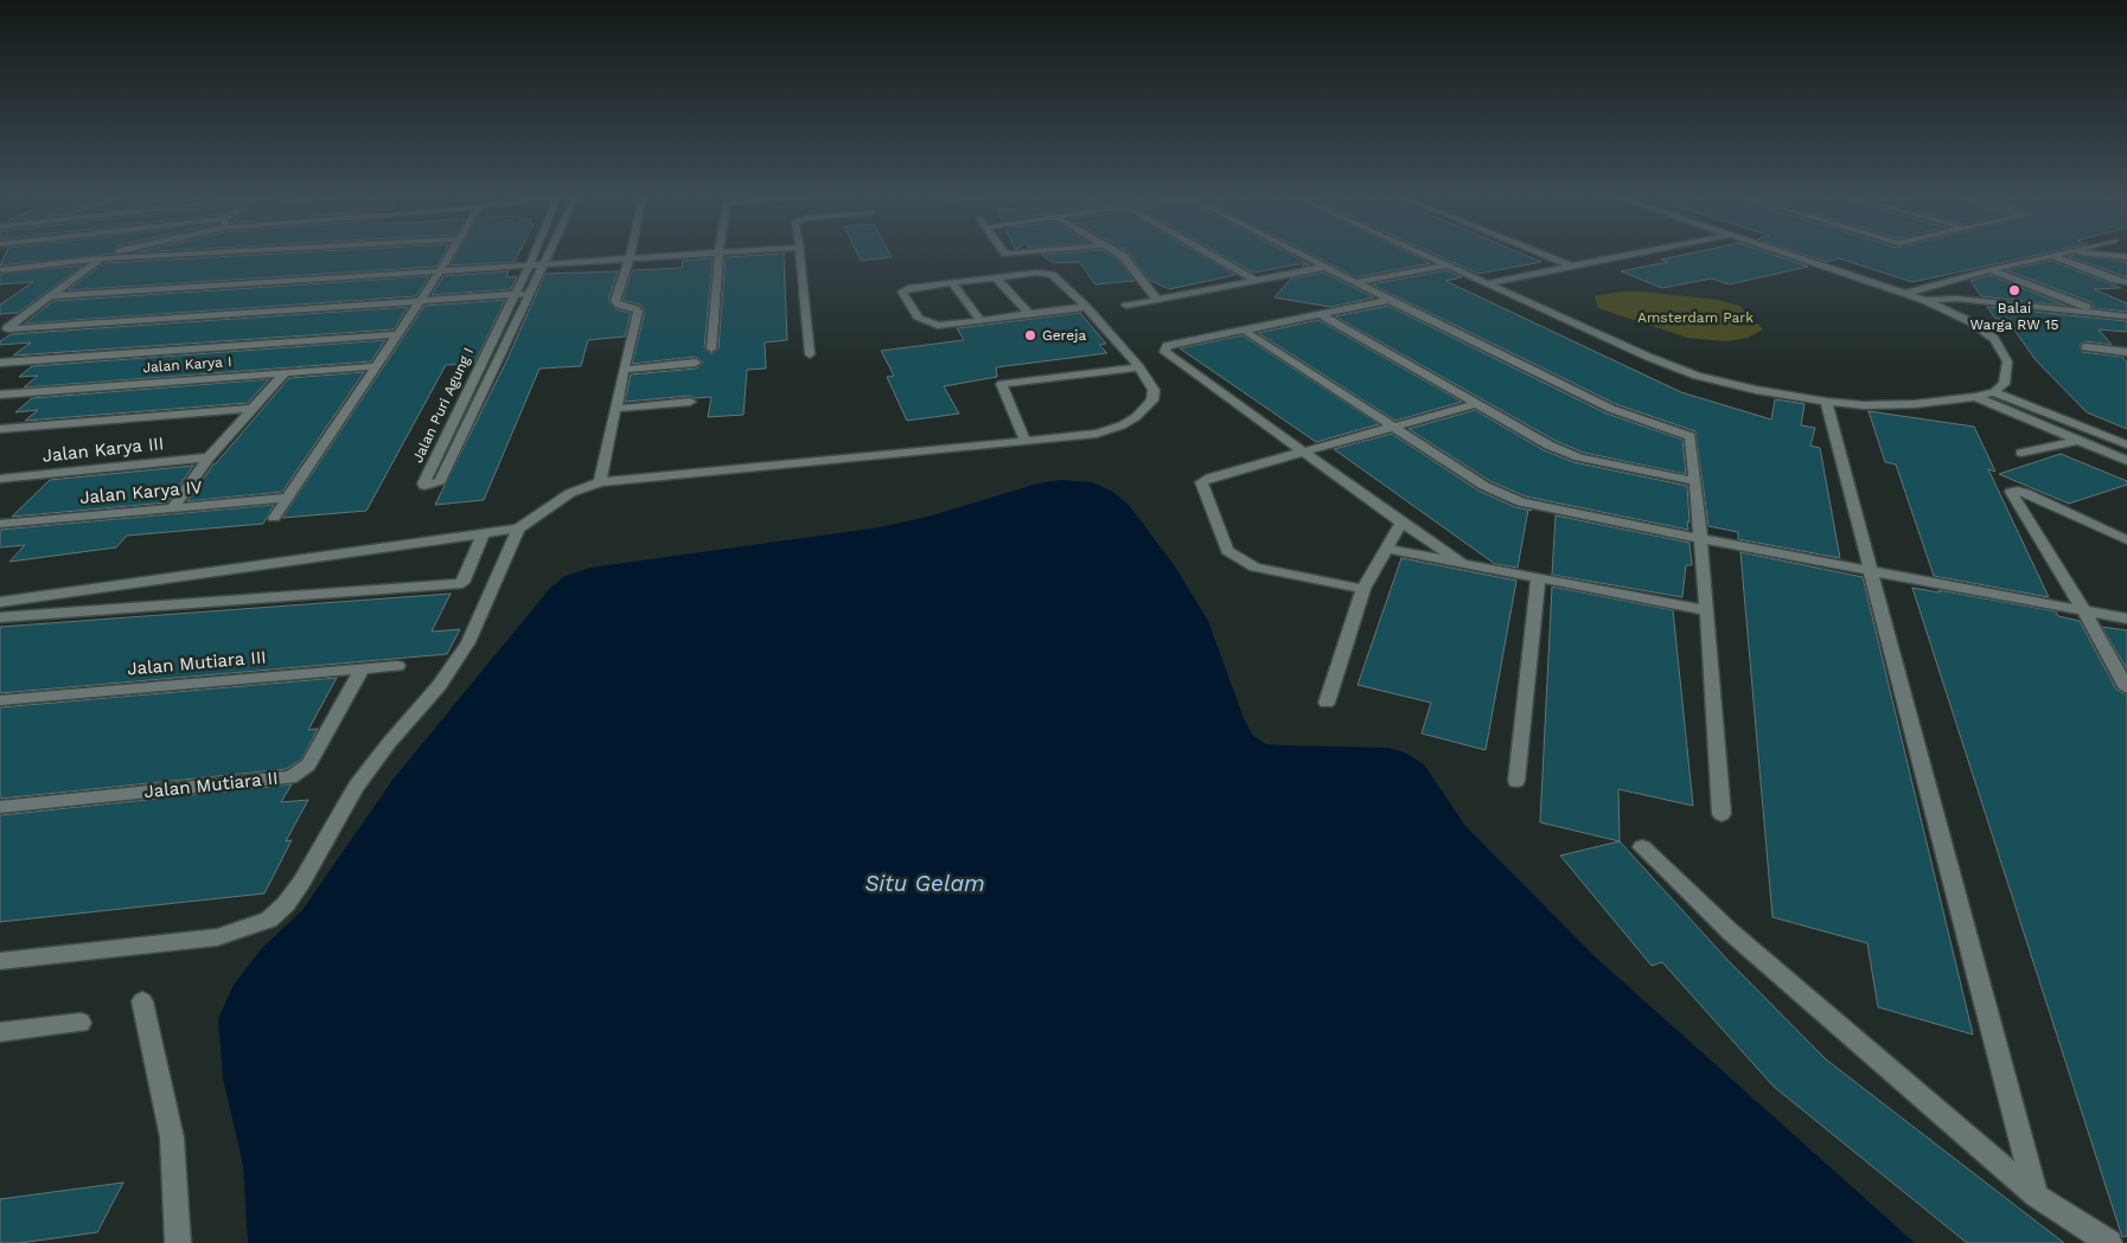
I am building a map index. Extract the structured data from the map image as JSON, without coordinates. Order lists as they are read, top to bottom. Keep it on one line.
{"streets":{"street":["Jalan Karya I","Jalan Puri Agung I","Jalan Karya III","Jalan Karya IV","Jalan Mutiara III","Jalan Mutiara II"]},"crossings":[["Jalan Mutiara III","Jalan Mutiara II"]],"water":["Situ Gelam"],"parks":["Amsterdam Park"],"places":["Balai Warga RW 15","Gereja"]}
